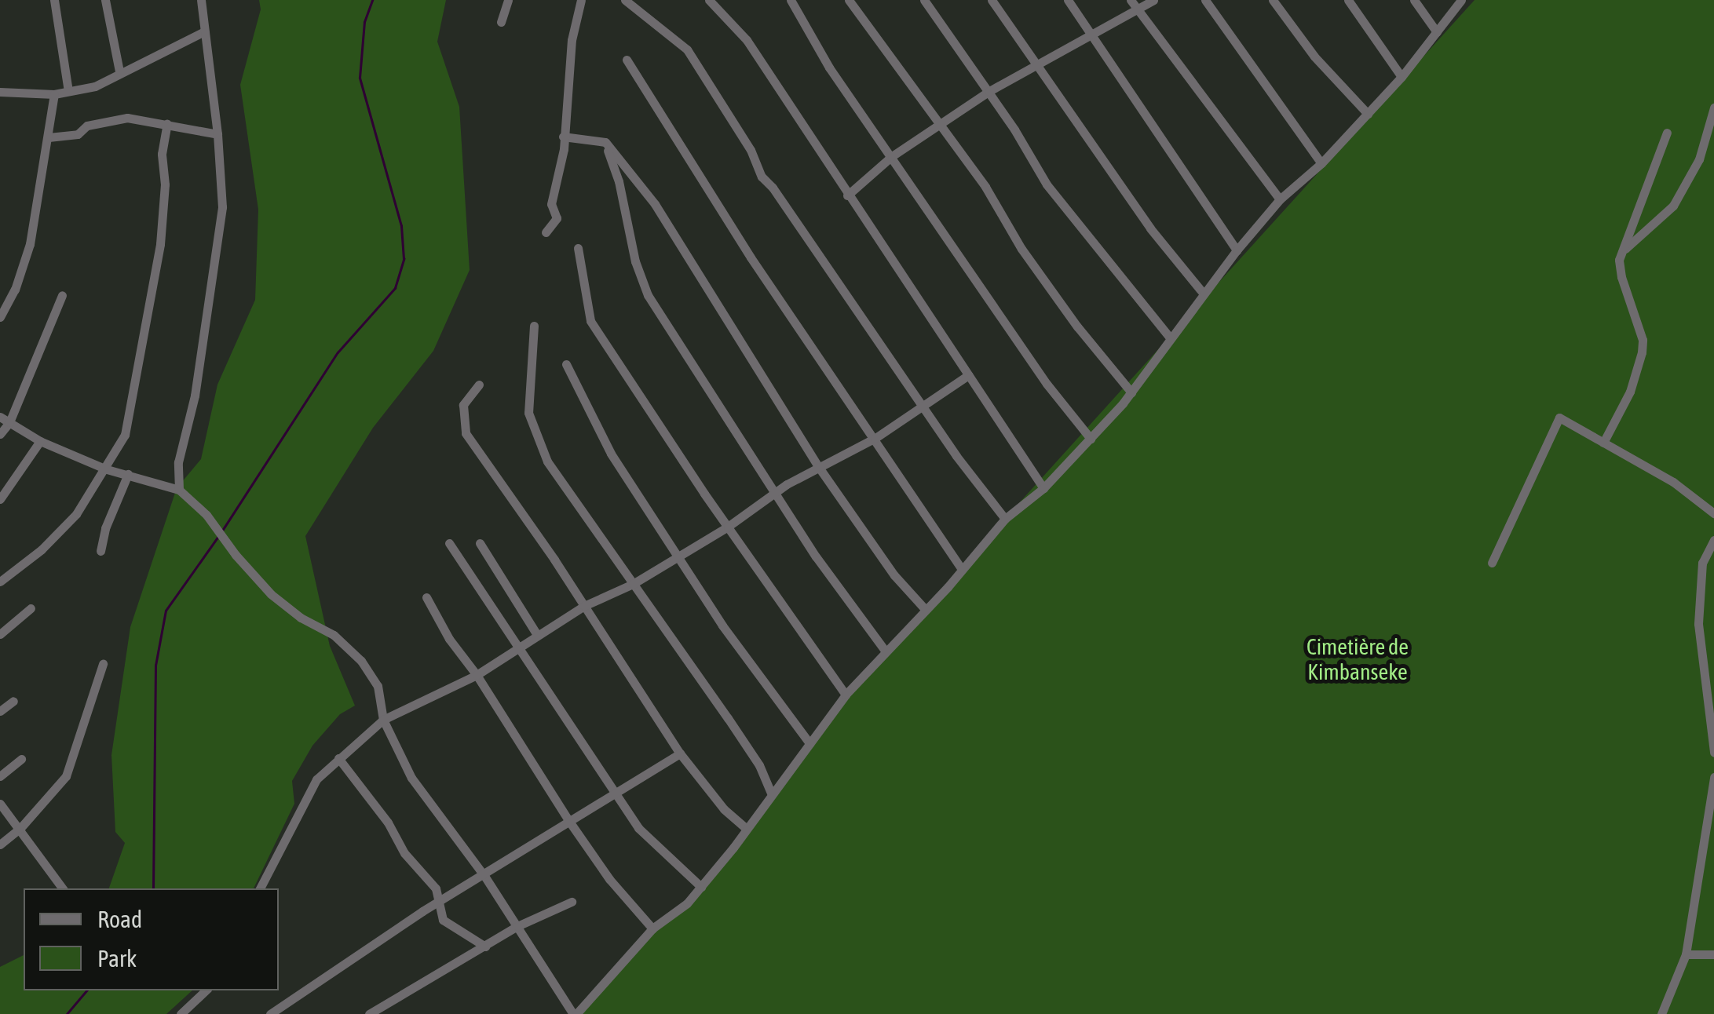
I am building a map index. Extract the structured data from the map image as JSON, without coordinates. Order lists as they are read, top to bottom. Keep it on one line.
{"parks":["Cimetière de Kimbanseke"],"legend":["Road","Park"]}
